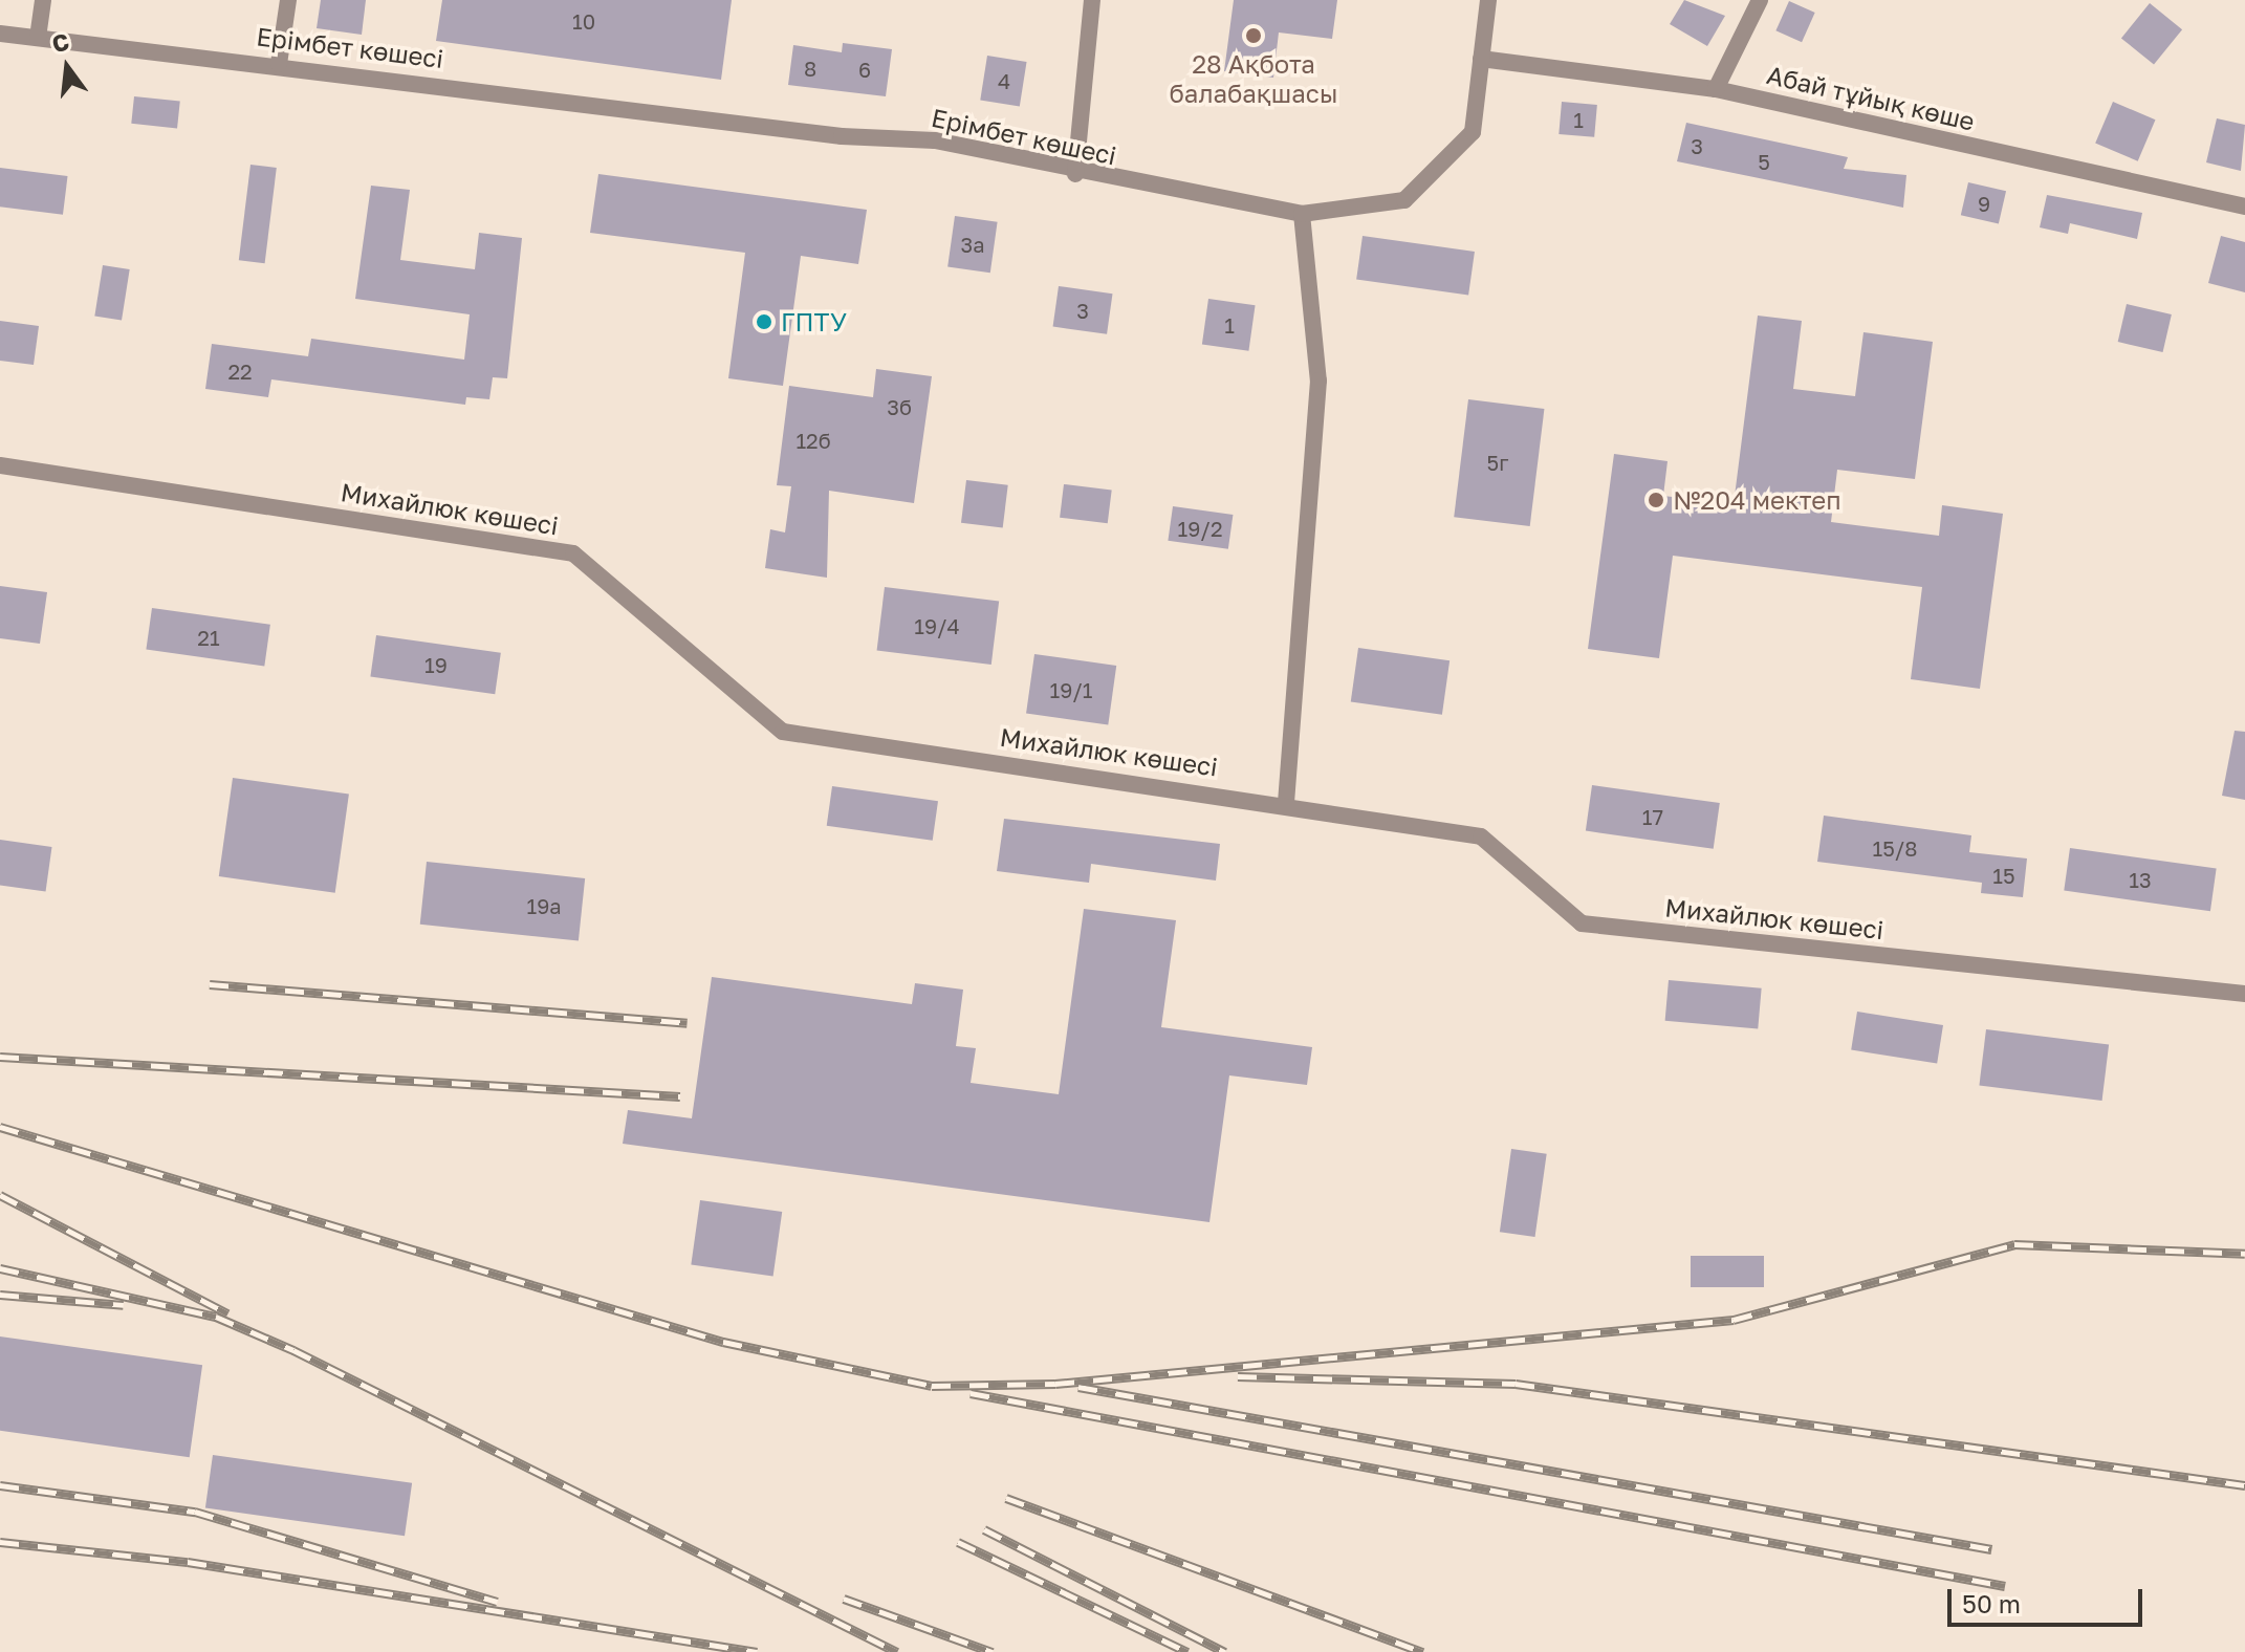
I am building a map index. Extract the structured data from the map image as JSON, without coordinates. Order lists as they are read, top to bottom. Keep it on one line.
{"streets":{"street":["Ерімбет көшесі","Абай тұйық көше","Михайлюк көшесі"]},"crossings":[["Ерімбет көшесі","Абай тұйық көше"]],"places":["28 Ақбота балабақшасы","ГПТУ","№204 мектеп"],"house_numbers":["10","8","6","4","1","3","5","9","3а","3","1","22","3б","12б","5г","19/2","19/4","21","19","19/1","17","15/8","15","13","19а"],"scale_bar":"50 m","north":"top"}
